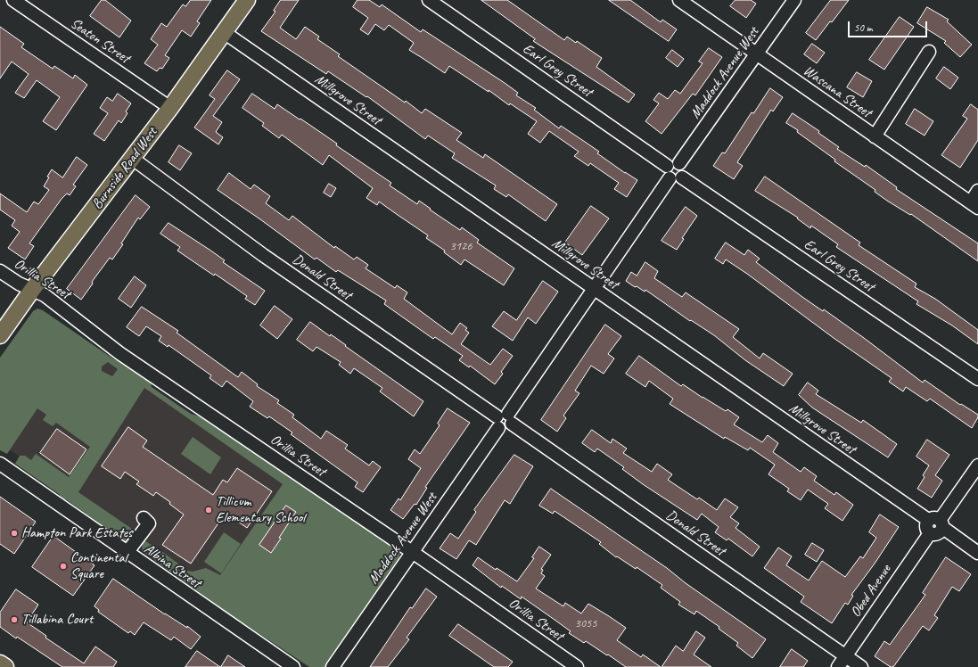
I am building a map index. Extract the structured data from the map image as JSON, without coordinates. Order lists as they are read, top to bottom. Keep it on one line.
{"streets":{"main road":["Burnside Road West"],"street":["Seaton Street","Earl Grey Street","Maddock Avenue West","Wascana Street","Millgrove Street","Donald Street","Orillia Street","Albina Street","Obed Avenue"]},"crossings":[["Seaton Street","Burnside Road West"],["Earl Grey Street","Maddock Avenue West"],["Maddock Avenue West","Wascana Street"],["Maddock Avenue West","Millgrove Street"],["Maddock Avenue West","Donald Street"],["Maddock Avenue West","Orillia Street"],["Millgrove Street","Burnside Road West"],["Millgrove Street","Obed Avenue"],["Burnside Road West","Donald Street"],["Burnside Road West","Orillia Street"],["Donald Street","Obed Avenue"]],"places":["Tillicum Elementary School","Hampton Park Estates","Continental Square","Tillabina Court"],"house_numbers":["3126","3055"],"scale_bar":"50 m"}
